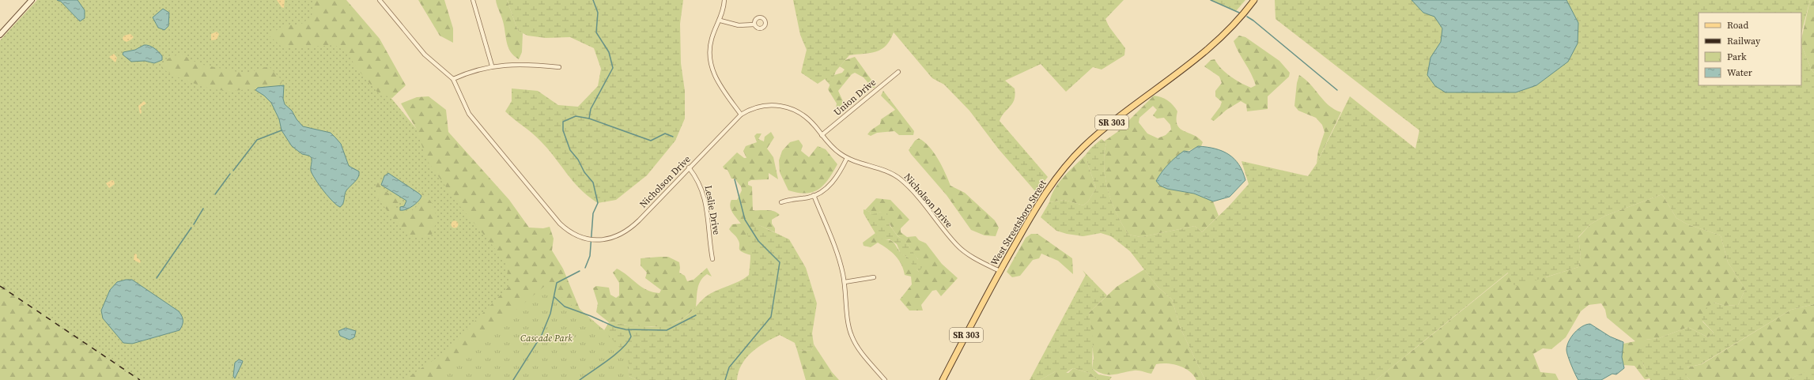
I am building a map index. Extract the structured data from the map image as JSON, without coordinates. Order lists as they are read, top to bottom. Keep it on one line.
{"streets":{"main road":["SR 303","West Streetsboro Street"],"street":["Union Drive","Nicholson Drive","Leslie Drive"]},"crossings":[["Union Drive","Nicholson Drive"],["Nicholson Drive","Leslie Drive"],["Nicholson Drive","West Streetsboro Street"]],"parks":["Cascade Park"],"legend":["Road","Railway","Park","Water"]}
